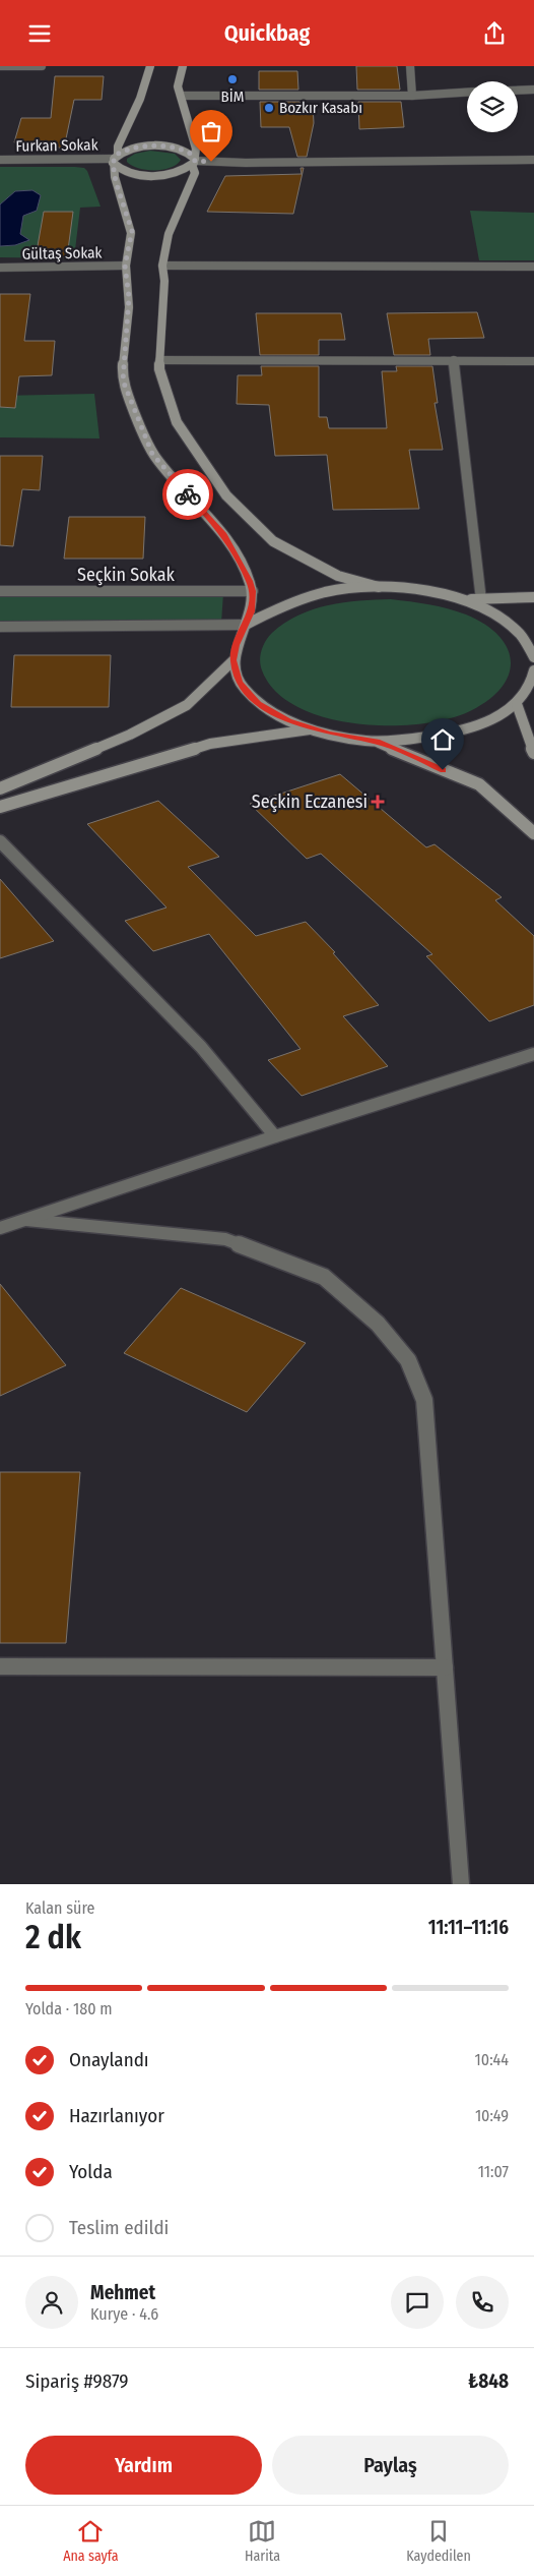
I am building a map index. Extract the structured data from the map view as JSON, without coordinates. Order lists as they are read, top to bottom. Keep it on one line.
{"streets":{"street":["Furkan Sokak","Gültaş Sokak","Seçkin Sokak"]},"places":{"other":["BİM","Bozkır Kasabı"],"health":["Seçkin Eczanesi"]},"page":{"header":"Quickbag","heading":["2 dk","Kalan süre","11:11–11:16"],"panel":["Mehmet","Kurye · 4.6","Sipariş #9879","₺848"],"bar":"Yolda · 180 m","list":[["Onaylandı","10:44"],["Hazırlanıyor","10:49"],["Yolda","11:07"],"Teslim edildi"],"buttons":["Yardım","Paylaş"],"tabs":["Ana sayfa","Harita","Kaydedilen"]}}
